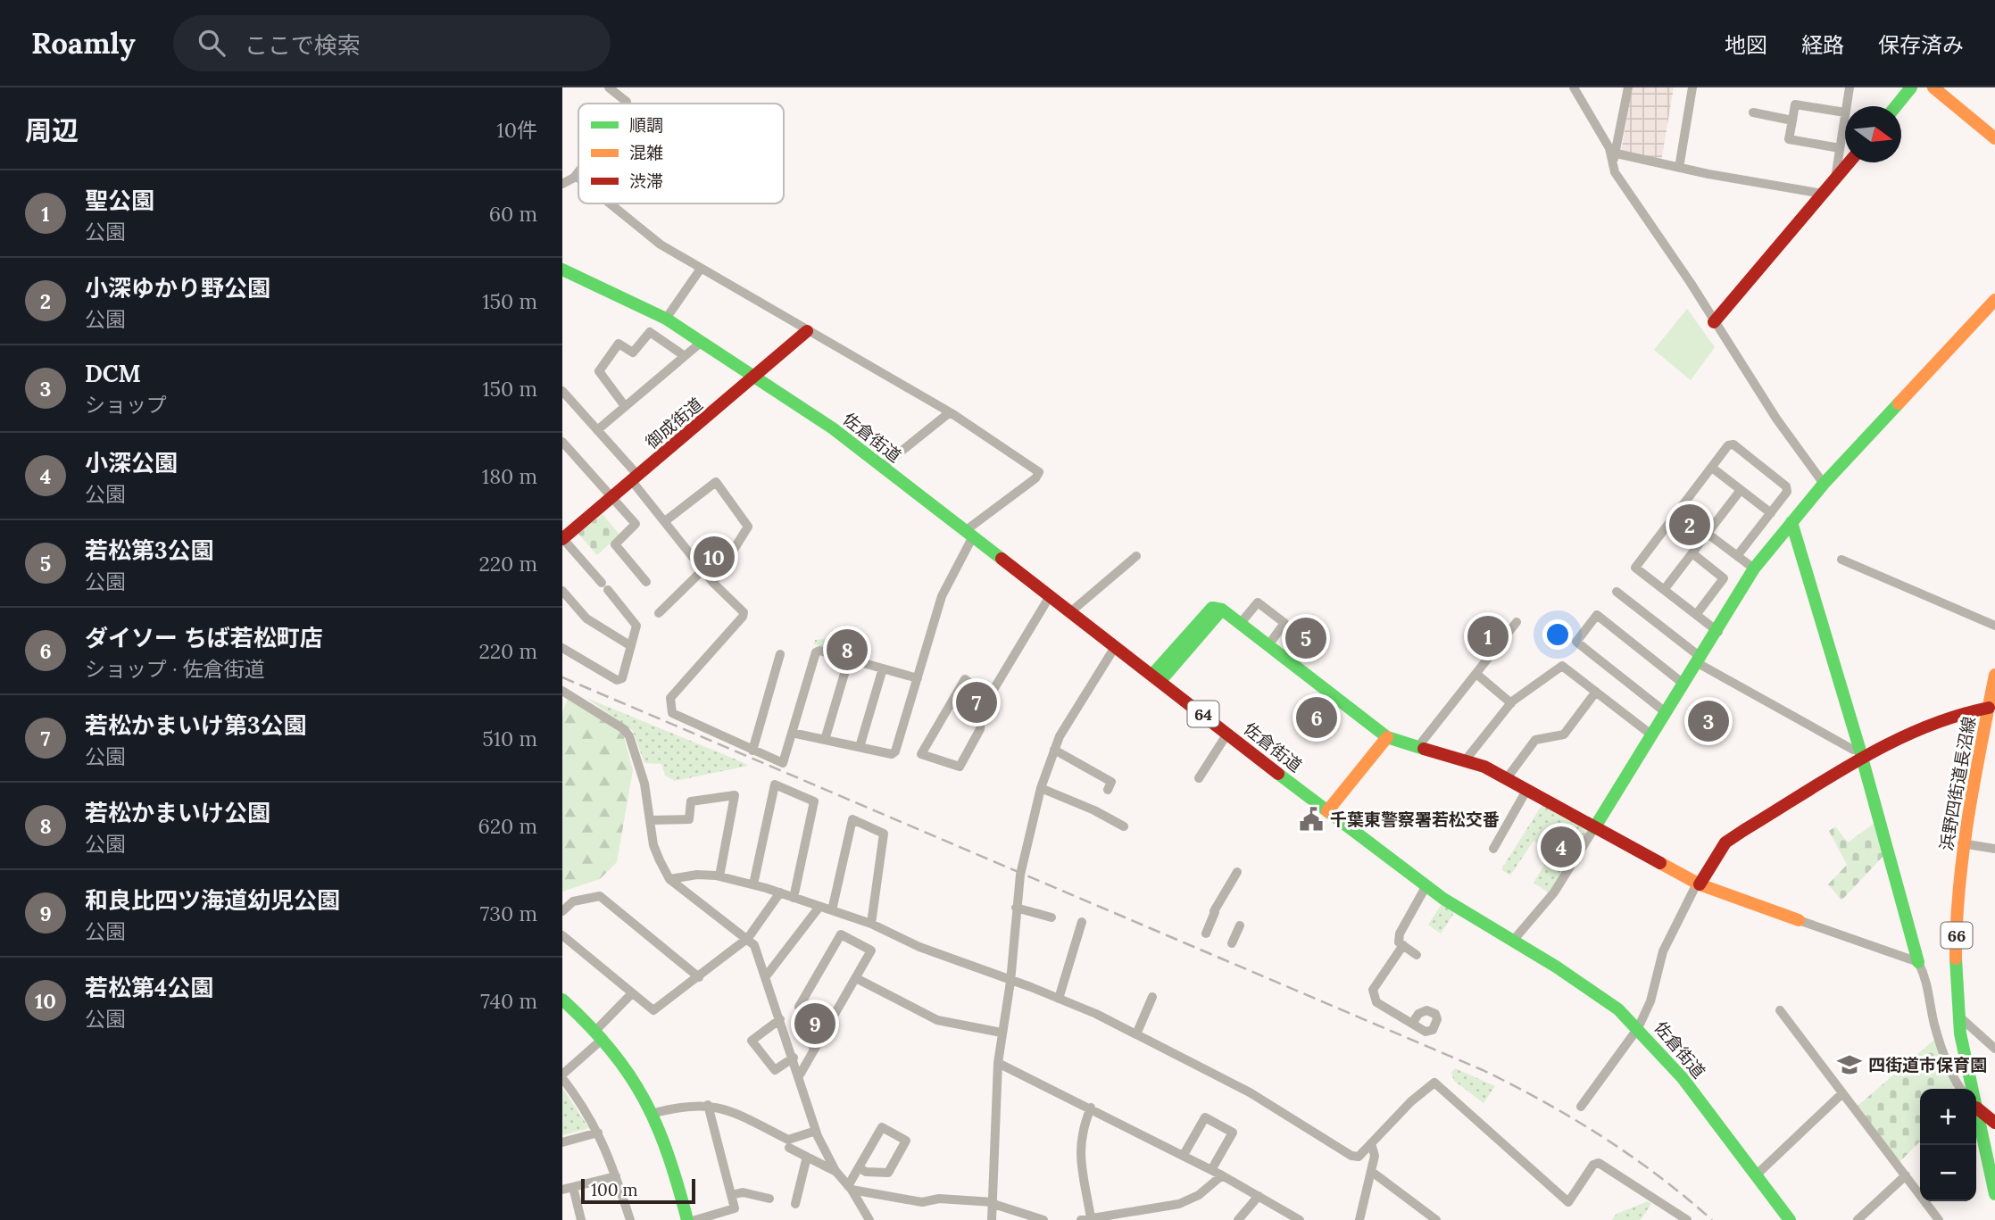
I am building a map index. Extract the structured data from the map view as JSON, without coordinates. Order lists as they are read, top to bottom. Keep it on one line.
{"streets":{"street":["御成街道","佐倉街道","64","浜野四街道長沼線","66"]},"crossings":[["御成街道","佐倉街道"]],"places":{"public building":["千葉東警察署若松交番"],"school or university":["四街道市保育園"]},"legend":["順調","混雑","渋滞"],"scale_bar":"100 m","north":"right","page":{"header":"Roamly","search":"ここで検索","nav":["地図","経路","保存済み"],"heading":["周辺","10件"],"list":[{"mark":"1","name":"聖公園","note":"公園","value":"60 m"},{"mark":"2","name":"小深ゆかり野公園","note":"公園","value":"150 m"},{"mark":"3","name":"DCM","note":"ショップ","value":"150 m"},{"mark":"4","name":"小深公園","note":"公園","value":"180 m"},{"mark":"5","name":"若松第3公園","note":"公園","value":"220 m"},{"mark":"6","name":"ダイソー ちば若松町店","note":"ショップ · 佐倉街道","value":"220 m"},{"mark":"7","name":"若松かまいけ第3公園","note":"公園","value":"510 m"},{"mark":"8","name":"若松かまいけ公園","note":"公園","value":"620 m"},{"mark":"9","name":"和良比四ツ海道幼児公園","note":"公園","value":"730 m"},{"mark":"10","name":"若松第4公園","note":"公園","value":"740 m"}],"pins":["2","10","1","5","8","7","6","3","4","9"],"map_buttons":["+","−"],"scale":"100 m"}}
